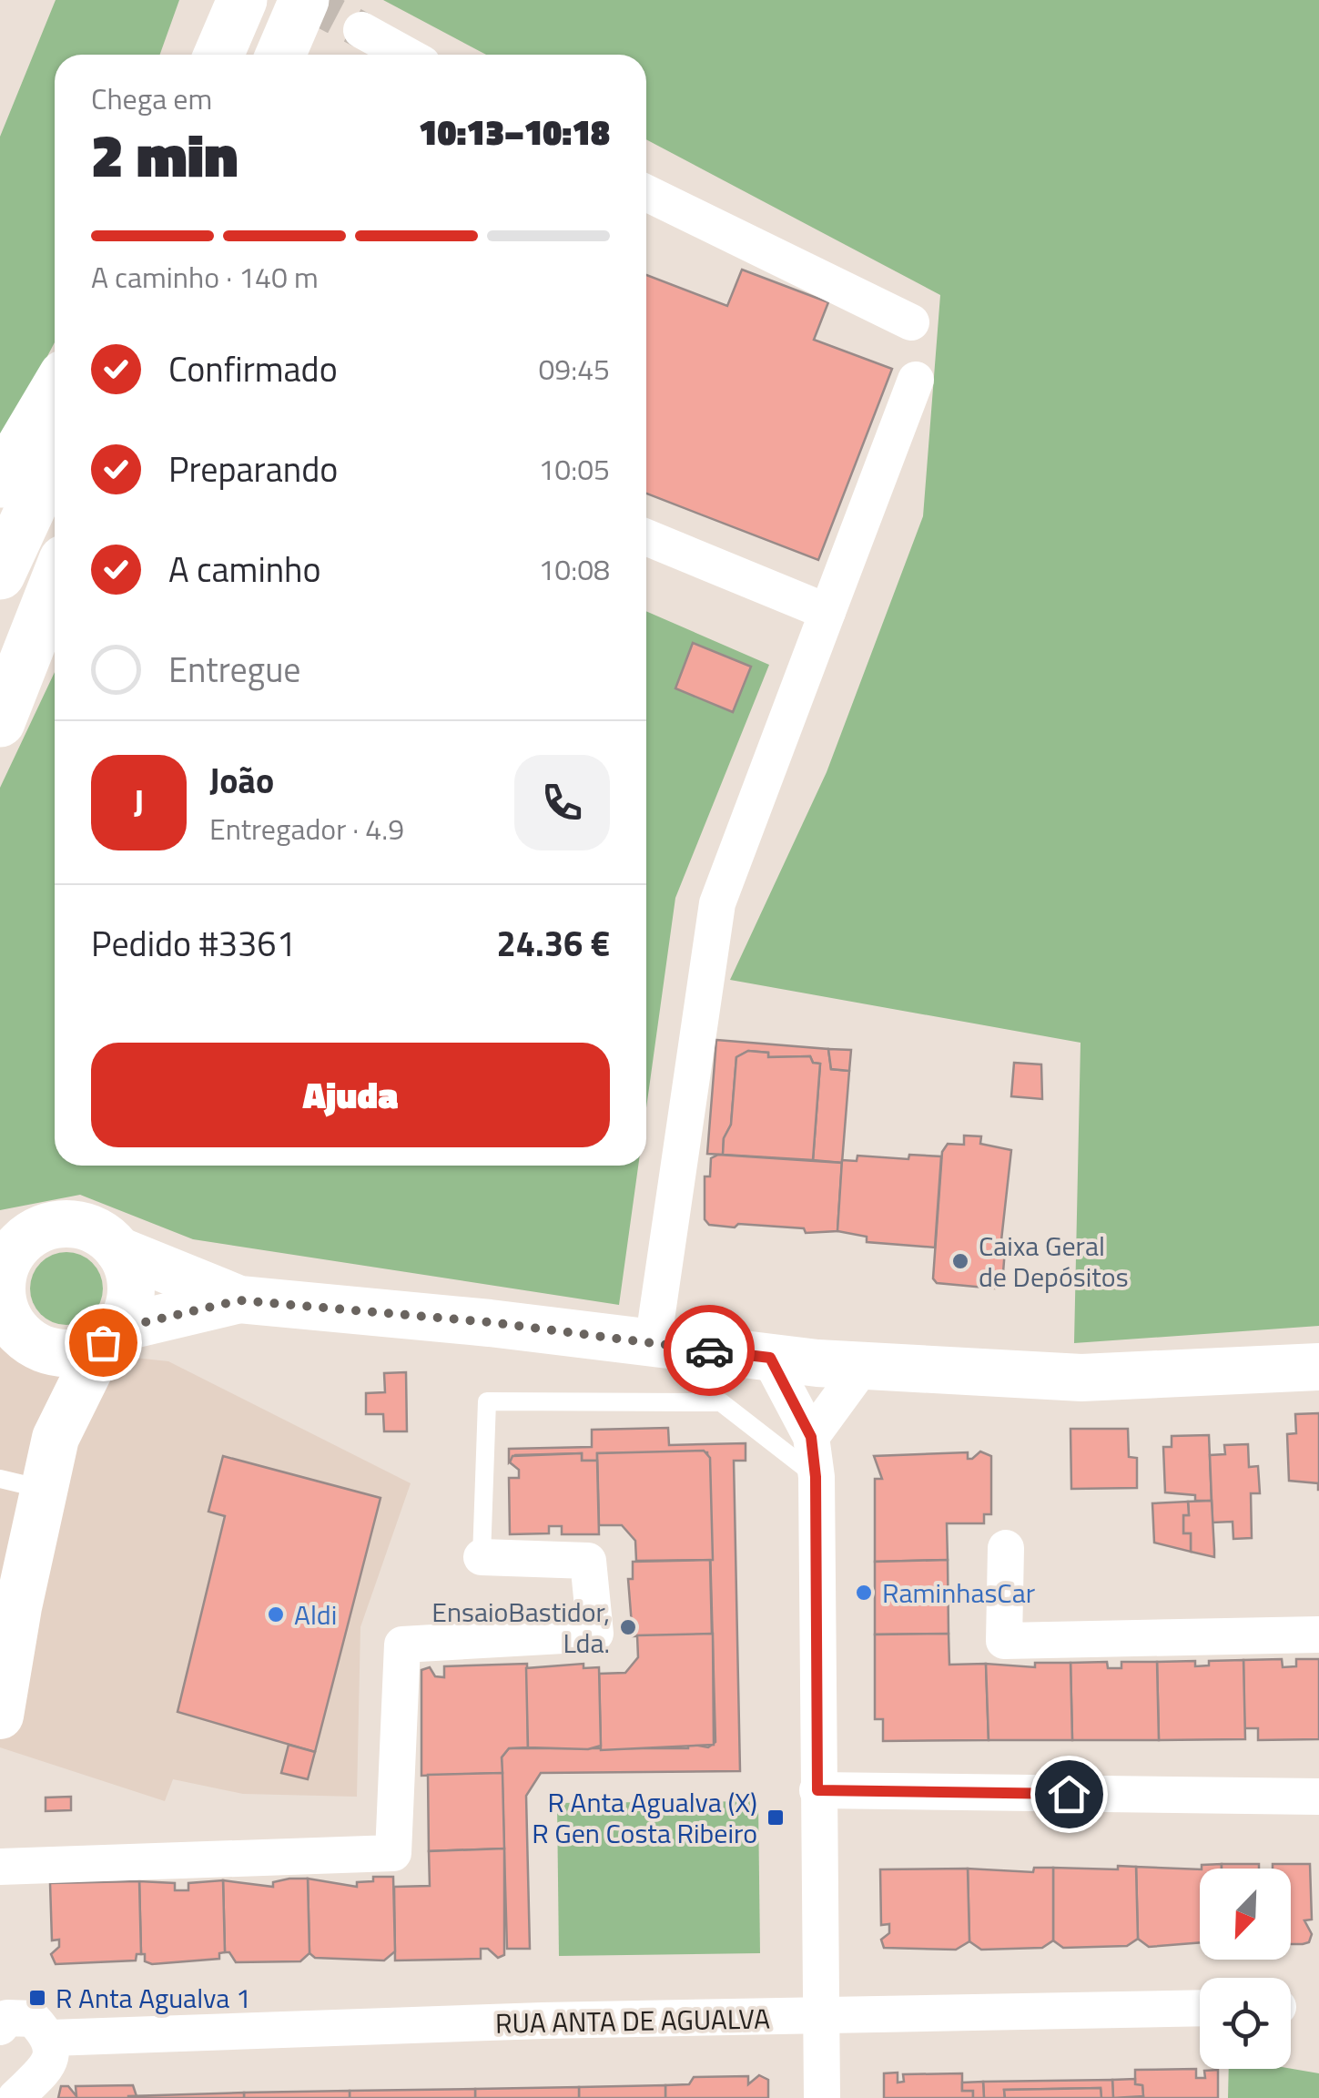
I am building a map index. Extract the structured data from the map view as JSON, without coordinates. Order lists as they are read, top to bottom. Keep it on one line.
{"streets":{"street":["RUA ANTA DE AGUALVA"]},"places":{"other":["Caixa Geral de Depósitos","RaminhasCar","Aldi","EnsaioBastidor, Lda."],"transit":["R Anta Agualva (X) R Gen Costa Ribeiro","R Anta Agualva 1"]},"north":"bottom left","page":{"heading":["2 min","Chega em","10:13–10:18"],"panel":["João","Entregador · 4.9","Pedido #3361","24.36 €"],"bar":"A caminho · 140 m","list":[["Confirmado","09:45"],["Preparando","10:05"],["A caminho","10:08"],"Entregue"],"round":"J","buttons":"Ajuda"}}
